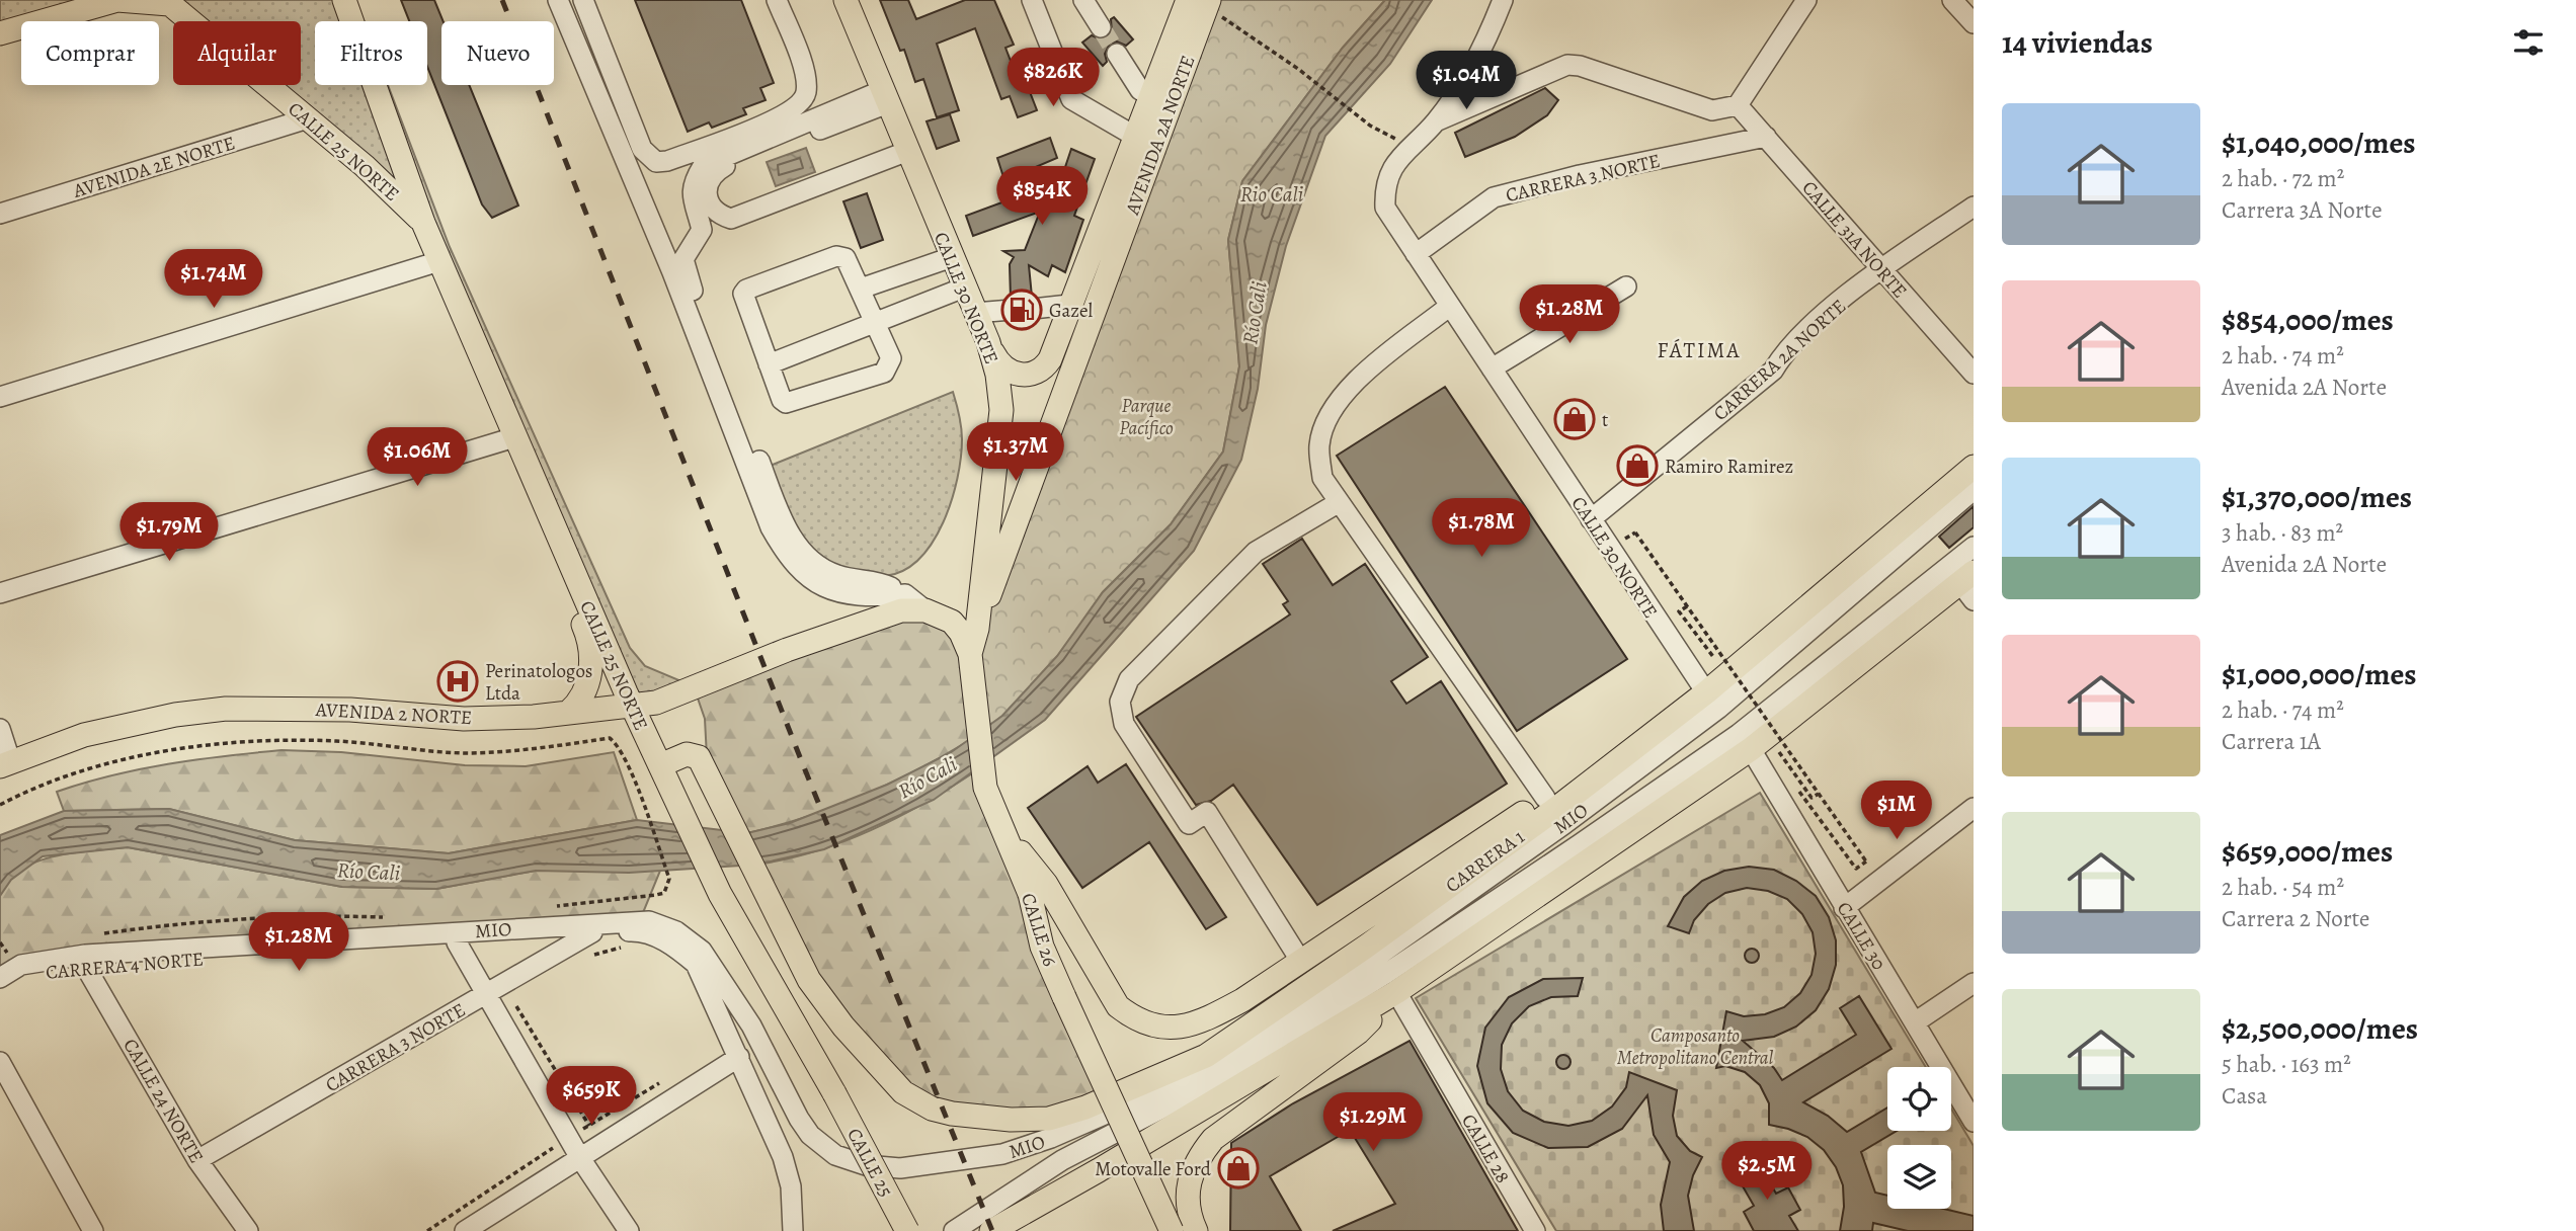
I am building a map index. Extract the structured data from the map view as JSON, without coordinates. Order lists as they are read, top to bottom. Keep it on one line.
{"streets":{"main road":["AVENIDA 2A NORTE","CALLE 25 NORTE","CALLE 30 NORTE","AVENIDA 2 NORTE","CARRERA 1","CALLE 26","CALLE 25"],"street":["AVENIDA 2E NORTE","CARRERA 3 NORTE","CALLE 31A NORTE","CARRERA 2A NORTE","MIO","CALLE 30","CARRERA 4 NORTE","CALLE 24 NORTE","CALLE 28"]},"crossings":[["AVENIDA 2A NORTE","CALLE 30 NORTE"],["CALLE 25 NORTE","AVENIDA 2E NORTE"],["CALLE 25 NORTE","AVENIDA 2 NORTE"],["CALLE 25 NORTE","CARRERA 1"],["CALLE 25 NORTE","CALLE 25"],["CARRERA 3 NORTE","CALLE 31A NORTE"],["CARRERA 3 NORTE","CALLE 30 NORTE"],["CARRERA 3 NORTE","CARRERA 4 NORTE"],["CARRERA 3 NORTE","CALLE 24 NORTE"],["CALLE 31A NORTE","CARRERA 2A NORTE"],["CALLE 30 NORTE","CARRERA 2A NORTE"],["CALLE 30 NORTE","CARRERA 1"],["CALLE 30 NORTE","CALLE 26"],["CARRERA 4 NORTE","CALLE 24 NORTE"]],"districts":["FÁTIMA"],"water":["Rio Cali","Río Cali"],"parks":["Parque Pacífico","Camposanto Metropolitano Central"],"places":{"fuel station":["Gazel"],"shop":["t","Ramiro Ramirez","Motovalle Ford"],"hospital":["Perinatologos Ltda"]},"page":{"heading":"14 viviendas","chip":["Comprar","Alquilar","Filtros","Nuevo"],"price":["$826K","$1.04M","$854K","$1.74M","$1.28M","$1.37M","$1.06M","$1.78M","$1.79M","$1M","$1.28M","$659K","$1.29M","$2.5M"],"list":[{"name":"$1,040,000/mes","note":"2 hab. · 72 m² · Carrera 3A Norte"},{"name":"$854,000/mes","note":"2 hab. · 74 m² · Avenida 2A Norte"},{"name":"$1,370,000/mes","note":"3 hab. · 83 m² · Avenida 2A Norte"},{"name":"$1,000,000/mes","note":"2 hab. · 74 m² · Carrera 1A"},{"name":"$659,000/mes","note":"2 hab. · 54 m² · Carrera 2 Norte"},{"name":"$2,500,000/mes","note":"5 hab. · 163 m² · Casa"}]}}
